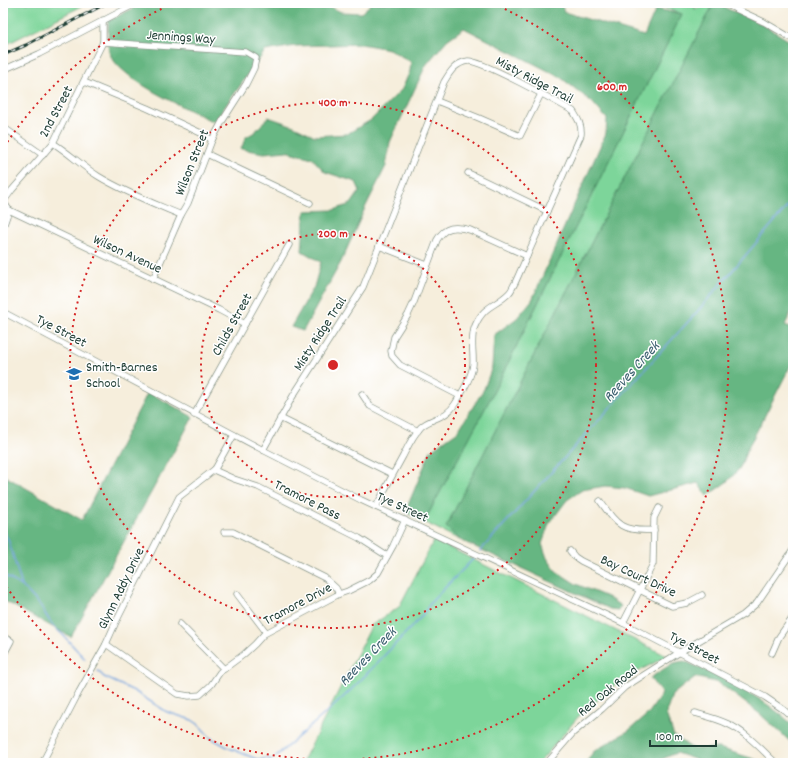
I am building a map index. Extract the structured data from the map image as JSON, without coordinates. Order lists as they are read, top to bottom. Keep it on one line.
{"streets":{"street":["Jennings Way","Misty Ridge Trail","2nd Street","Wilson Street","Wilson Avenue","Childs Street","Tye Street","Tramore Pass","Bay Court Drive","Glynn Addy Drive","Tramore Drive","Red Oak Road"]},"crossings":[["Jennings Way","2nd Street"],["Jennings Way","Wilson Street"],["Misty Ridge Trail","Tye Street"],["Wilson Street","Wilson Avenue"],["Wilson Avenue","Childs Street"],["Childs Street","Tye Street"],["Tye Street","Glynn Addy Drive"],["Tye Street","Tramore Drive"],["Tye Street","Red Oak Road"],["Tramore Pass","Glynn Addy Drive"],["Tramore Pass","Tramore Drive"],["Glynn Addy Drive","Tramore Drive"]],"water":["Reeves Creek"],"places":{"school or university":["Smith-Barnes School"]},"scale_bar":"100 m","rings":["600 m","400 m","200 m"]}
